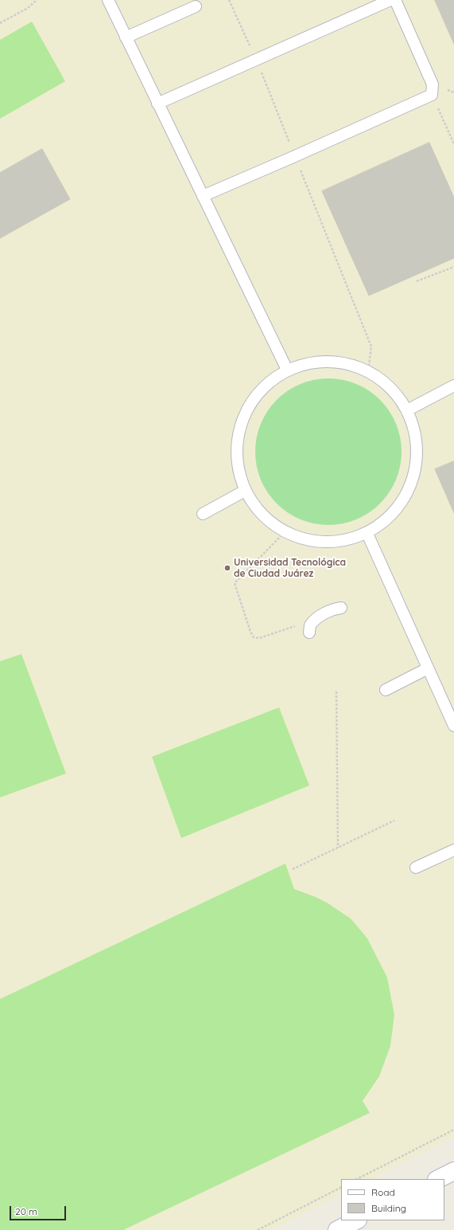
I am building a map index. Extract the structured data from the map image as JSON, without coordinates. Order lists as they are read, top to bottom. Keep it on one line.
{"places":["Universidad Tecnológica de Ciudad Juárez"],"legend":["Road","Building"],"scale_bar":"20 m"}
